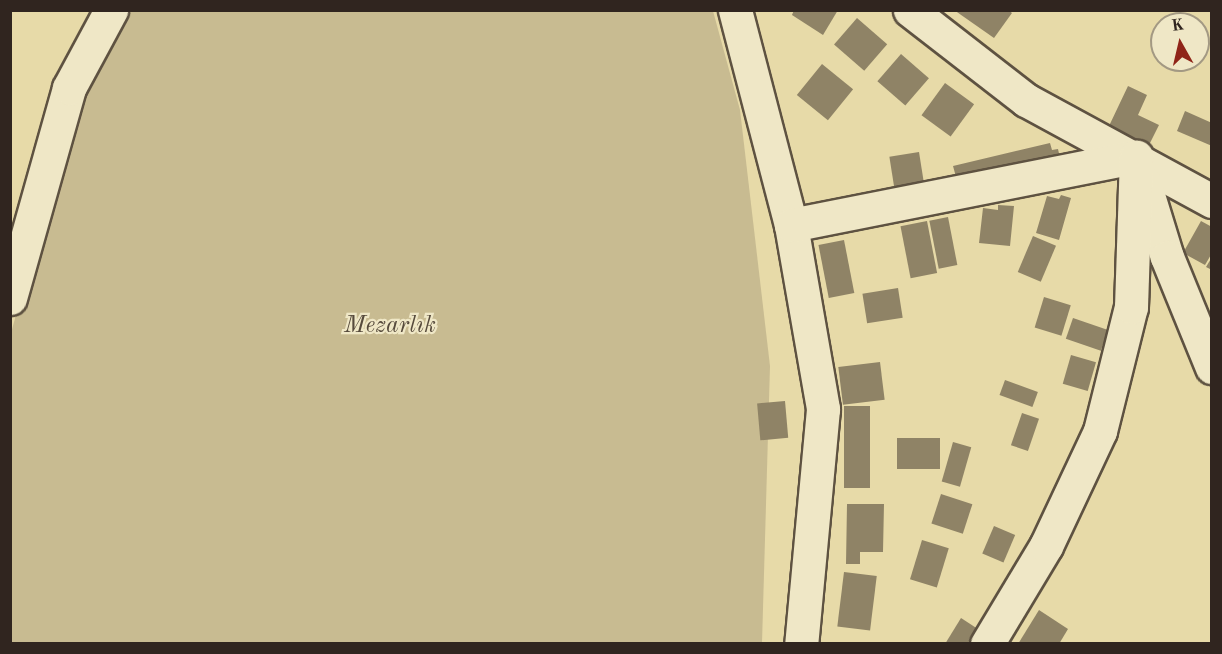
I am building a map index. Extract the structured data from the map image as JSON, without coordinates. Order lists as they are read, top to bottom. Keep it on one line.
{"parks":["Mezarlık"],"north":"top"}
